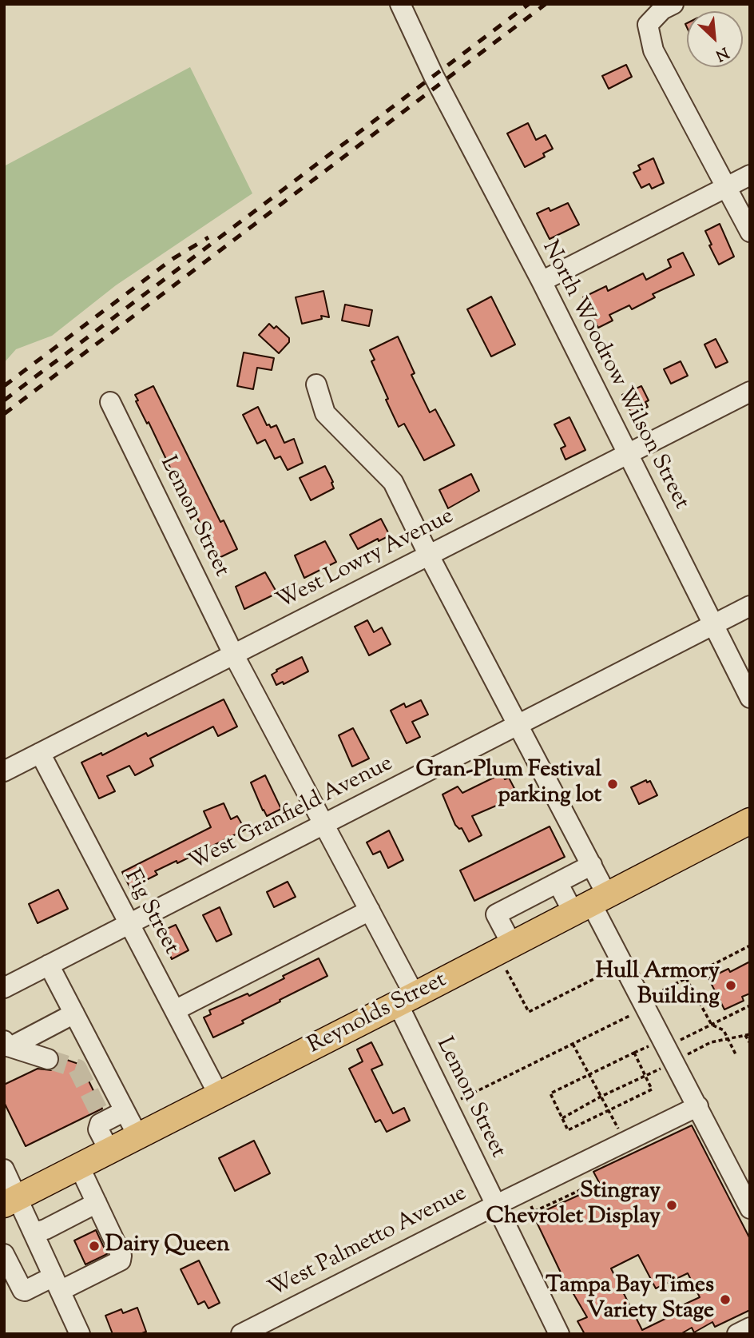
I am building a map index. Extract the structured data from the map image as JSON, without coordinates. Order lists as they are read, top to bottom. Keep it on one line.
{"streets":{"main road":["Reynolds Street"],"street":["North Woodrow Wilson Street","Lemon Street","West Lowry Avenue","West Granfield Avenue","Fig Street","West Palmetto Avenue"]},"crossings":[["North Woodrow Wilson Street","West Lowry Avenue"],["North Woodrow Wilson Street","West Granfield Avenue"],["Lemon Street","West Lowry Avenue"],["Lemon Street","West Granfield Avenue"],["Lemon Street","Reynolds Street"],["Lemon Street","West Palmetto Avenue"],["West Lowry Avenue","Fig Street"],["West Granfield Avenue","Fig Street"],["Fig Street","Reynolds Street"]],"places":["Gran-Plum Festival parking lot","Hull Armory Building","Stingray Chevrolet Display","Dairy Queen","Tampa Bay Times Variety Stage"],"north":"bottom right"}
